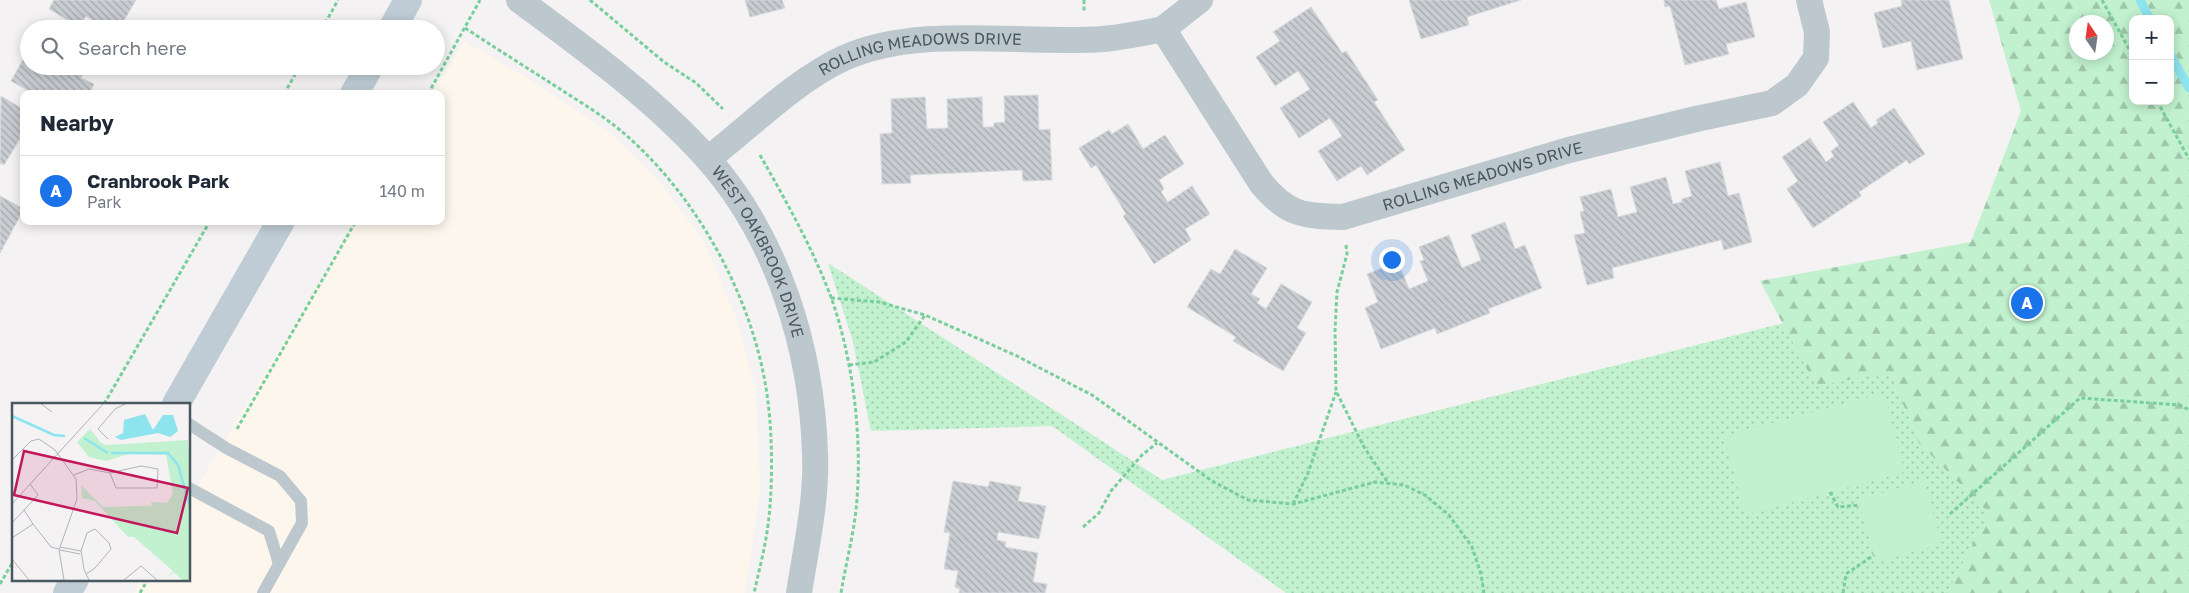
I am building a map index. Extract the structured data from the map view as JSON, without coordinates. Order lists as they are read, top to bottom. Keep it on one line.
{"streets":{"street":["ROLLING MEADOWS DRIVE","WEST OAKBROOK DRIVE"]},"crossings":[["ROLLING MEADOWS DRIVE","WEST OAKBROOK DRIVE"]],"north":"top","page":{"map_buttons":["+","−"],"search":"Search here","heading":"Nearby","list":[{"mark":"A","name":"Cranbrook Park","note":"Park","value":"140 m"}],"pins":"A"}}
